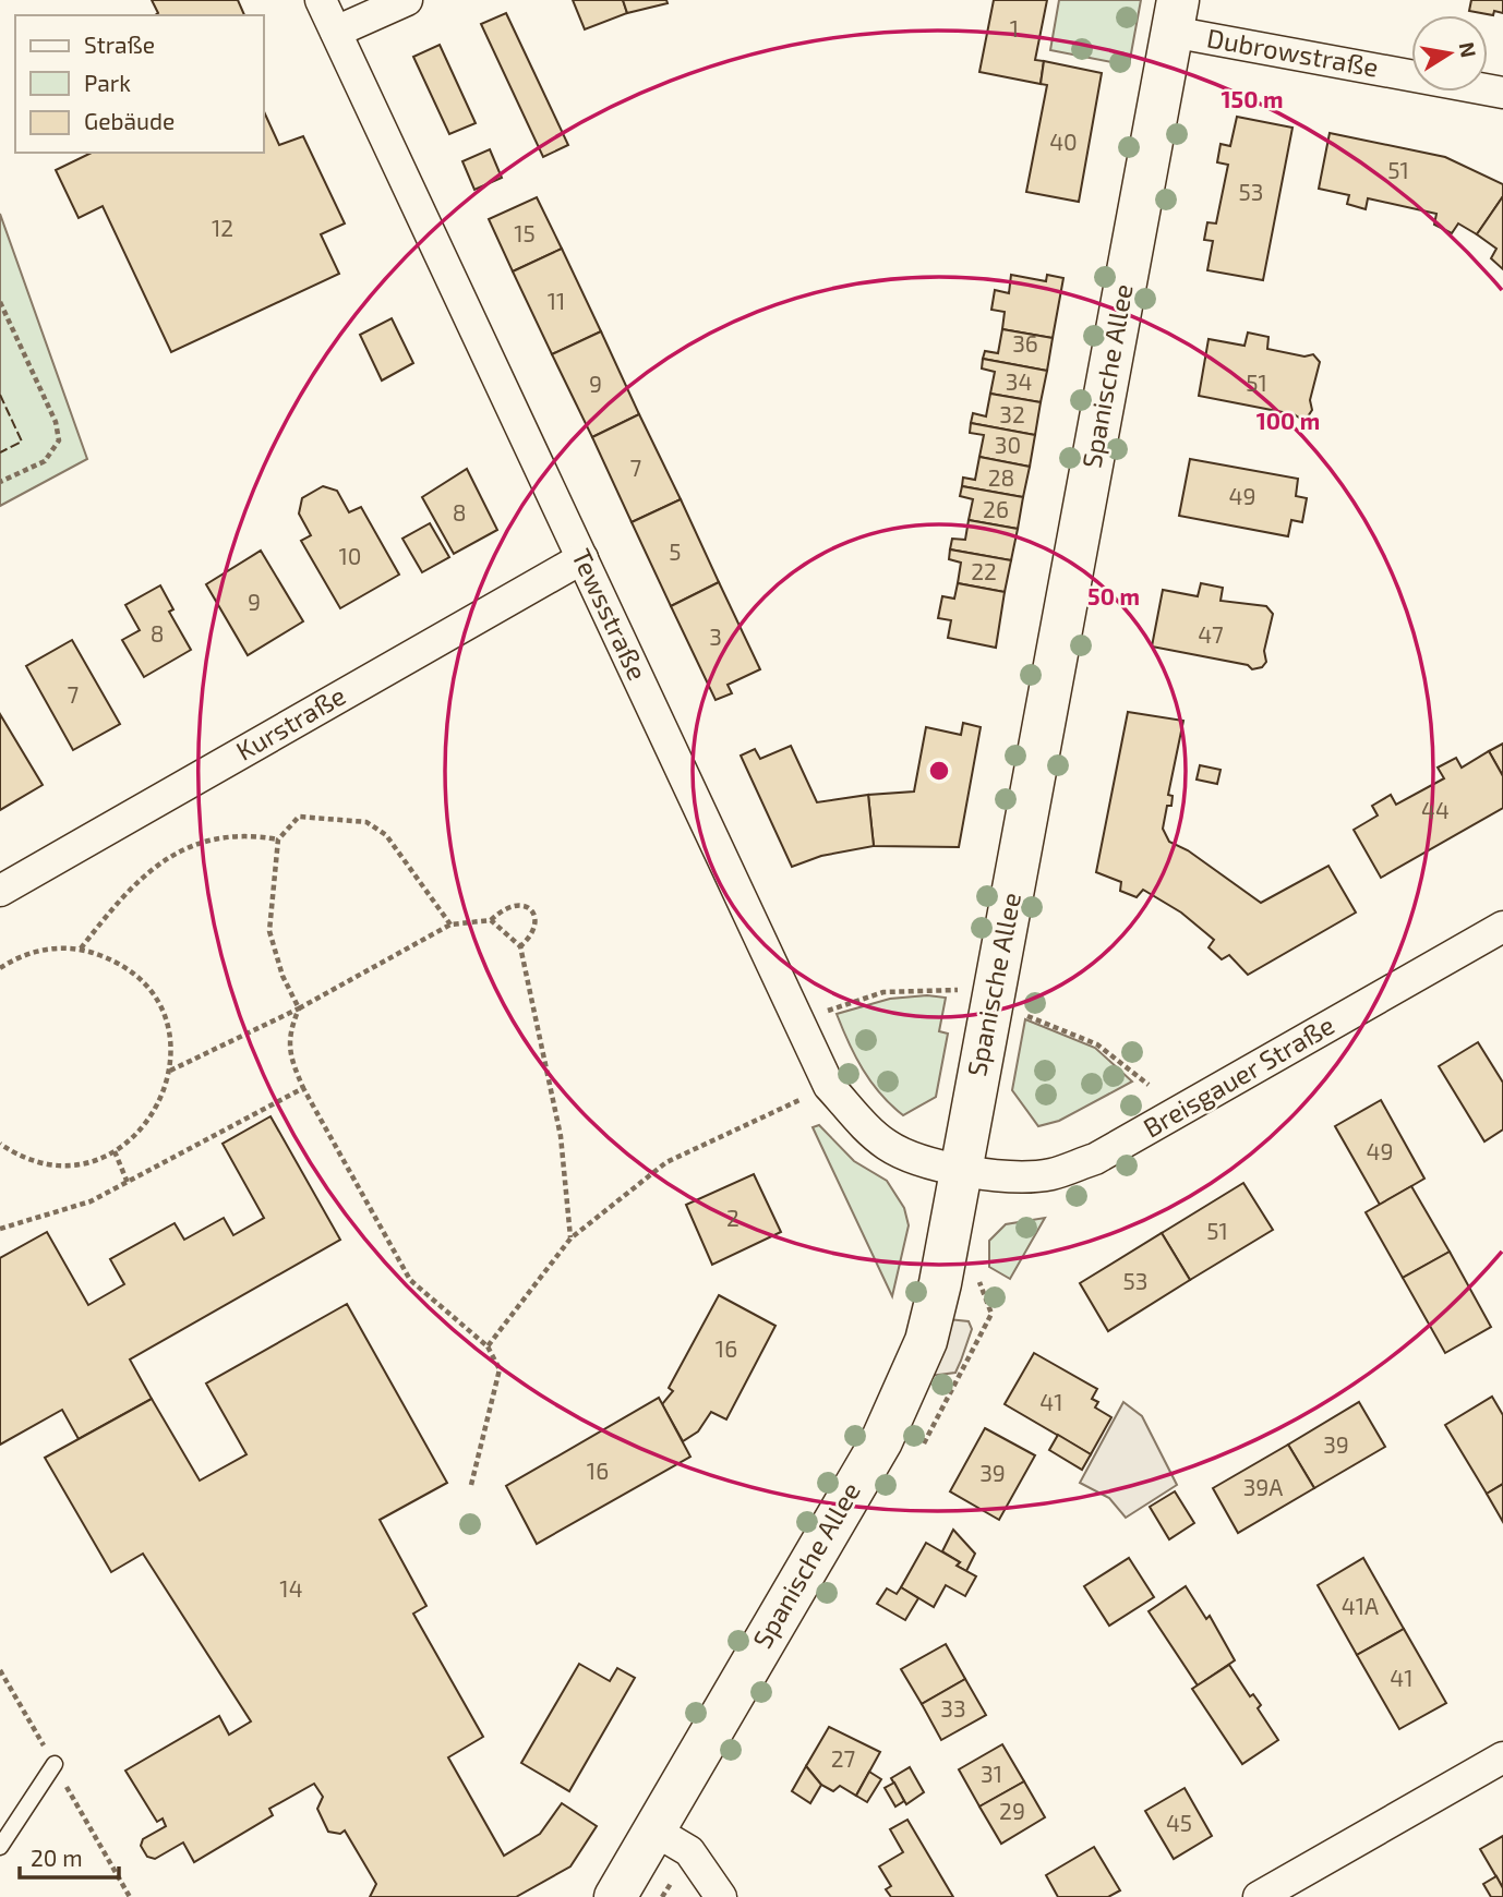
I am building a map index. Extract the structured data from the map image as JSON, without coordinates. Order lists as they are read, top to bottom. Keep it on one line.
{"streets":{"main road":["Spanische Allee"],"street":["Dubrowstraße","Tewsstraße","Kurstraße","Breisgauer Straße"]},"crossings":[["Dubrowstraße","Spanische Allee"],["Spanische Allee","Tewsstraße"],["Spanische Allee","Breisgauer Straße"],["Tewsstraße","Kurstraße"],["Tewsstraße","Breisgauer Straße"]],"house_numbers":["1","40","51","53","12","15","11","36","34","51","9","32","30","7","28","49","26","8","5","10","22","9","8","47","3","7","44","49","2","51","53","16","41","39","16","39","39A","14","41A","41","33","27","31","29","45"],"legend":["Straße","Park","Gebäude"],"scale_bar":"20 m","north":"right","rings":["150 m","100 m","50 m"]}
